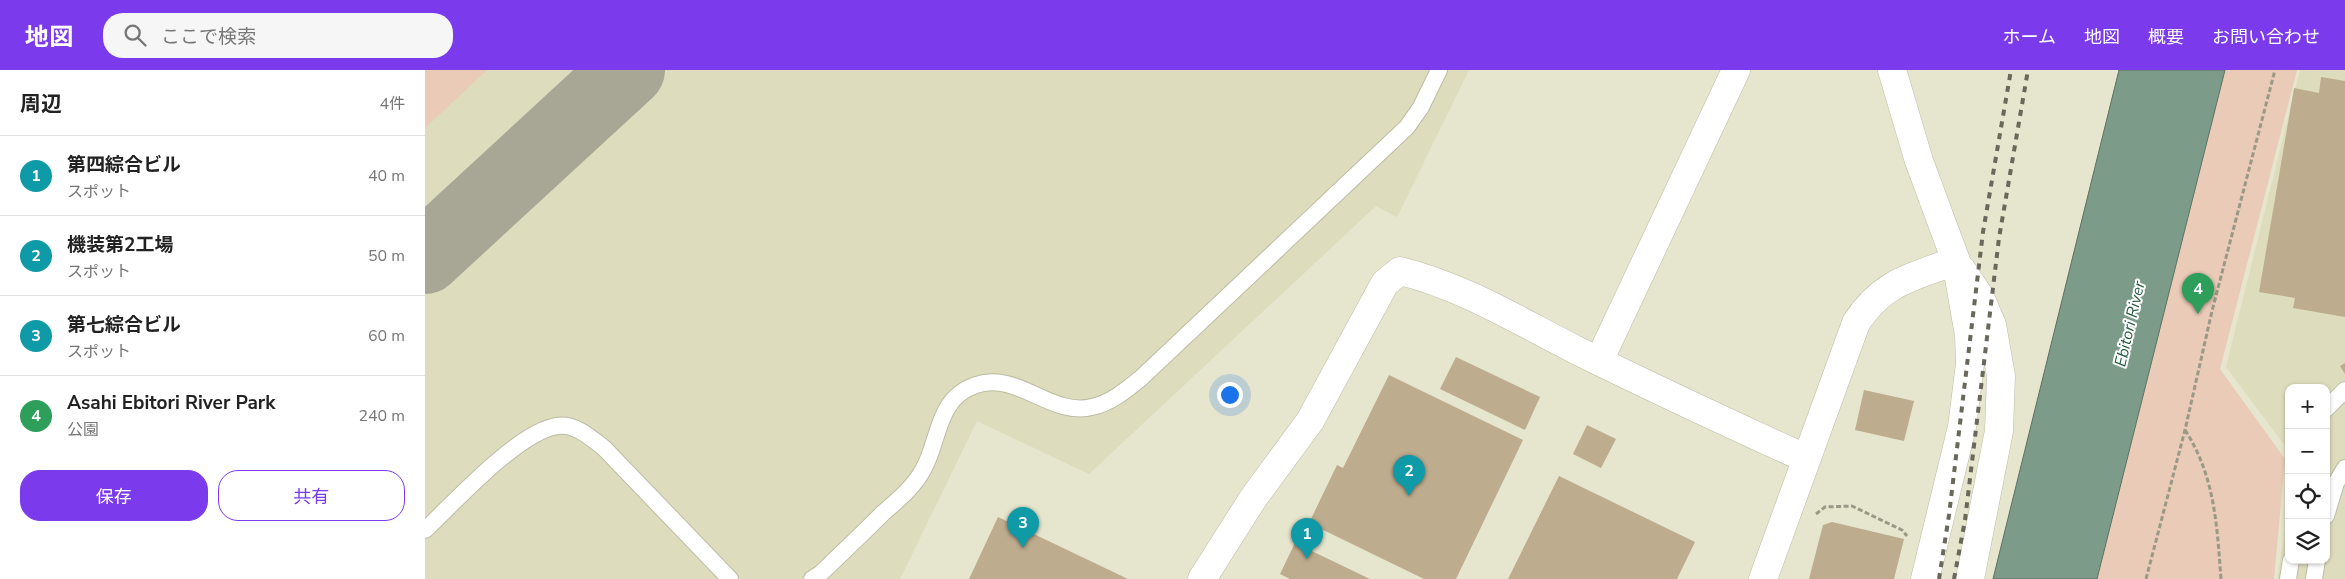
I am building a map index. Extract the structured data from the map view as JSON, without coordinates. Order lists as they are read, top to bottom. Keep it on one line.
{"water":["Ebitori River"],"page":{"header":"地図","search":"ここで検索","nav":["ホーム","地図","概要","お問い合わせ"],"heading":["周辺","4件"],"list":[{"mark":"1","name":"第四綜合ビル","note":"スポット","value":"40 m"},{"mark":"2","name":"機装第2工場","note":"スポット","value":"50 m"},{"mark":"3","name":"第七綜合ビル","note":"スポット","value":"60 m"},{"mark":"4","name":"Asahi Ebitori River Park","note":"公園","value":"240 m"}],"pins":["4","2","3","1"],"map_buttons":["+","−"],"buttons":["保存","共有"]}}
